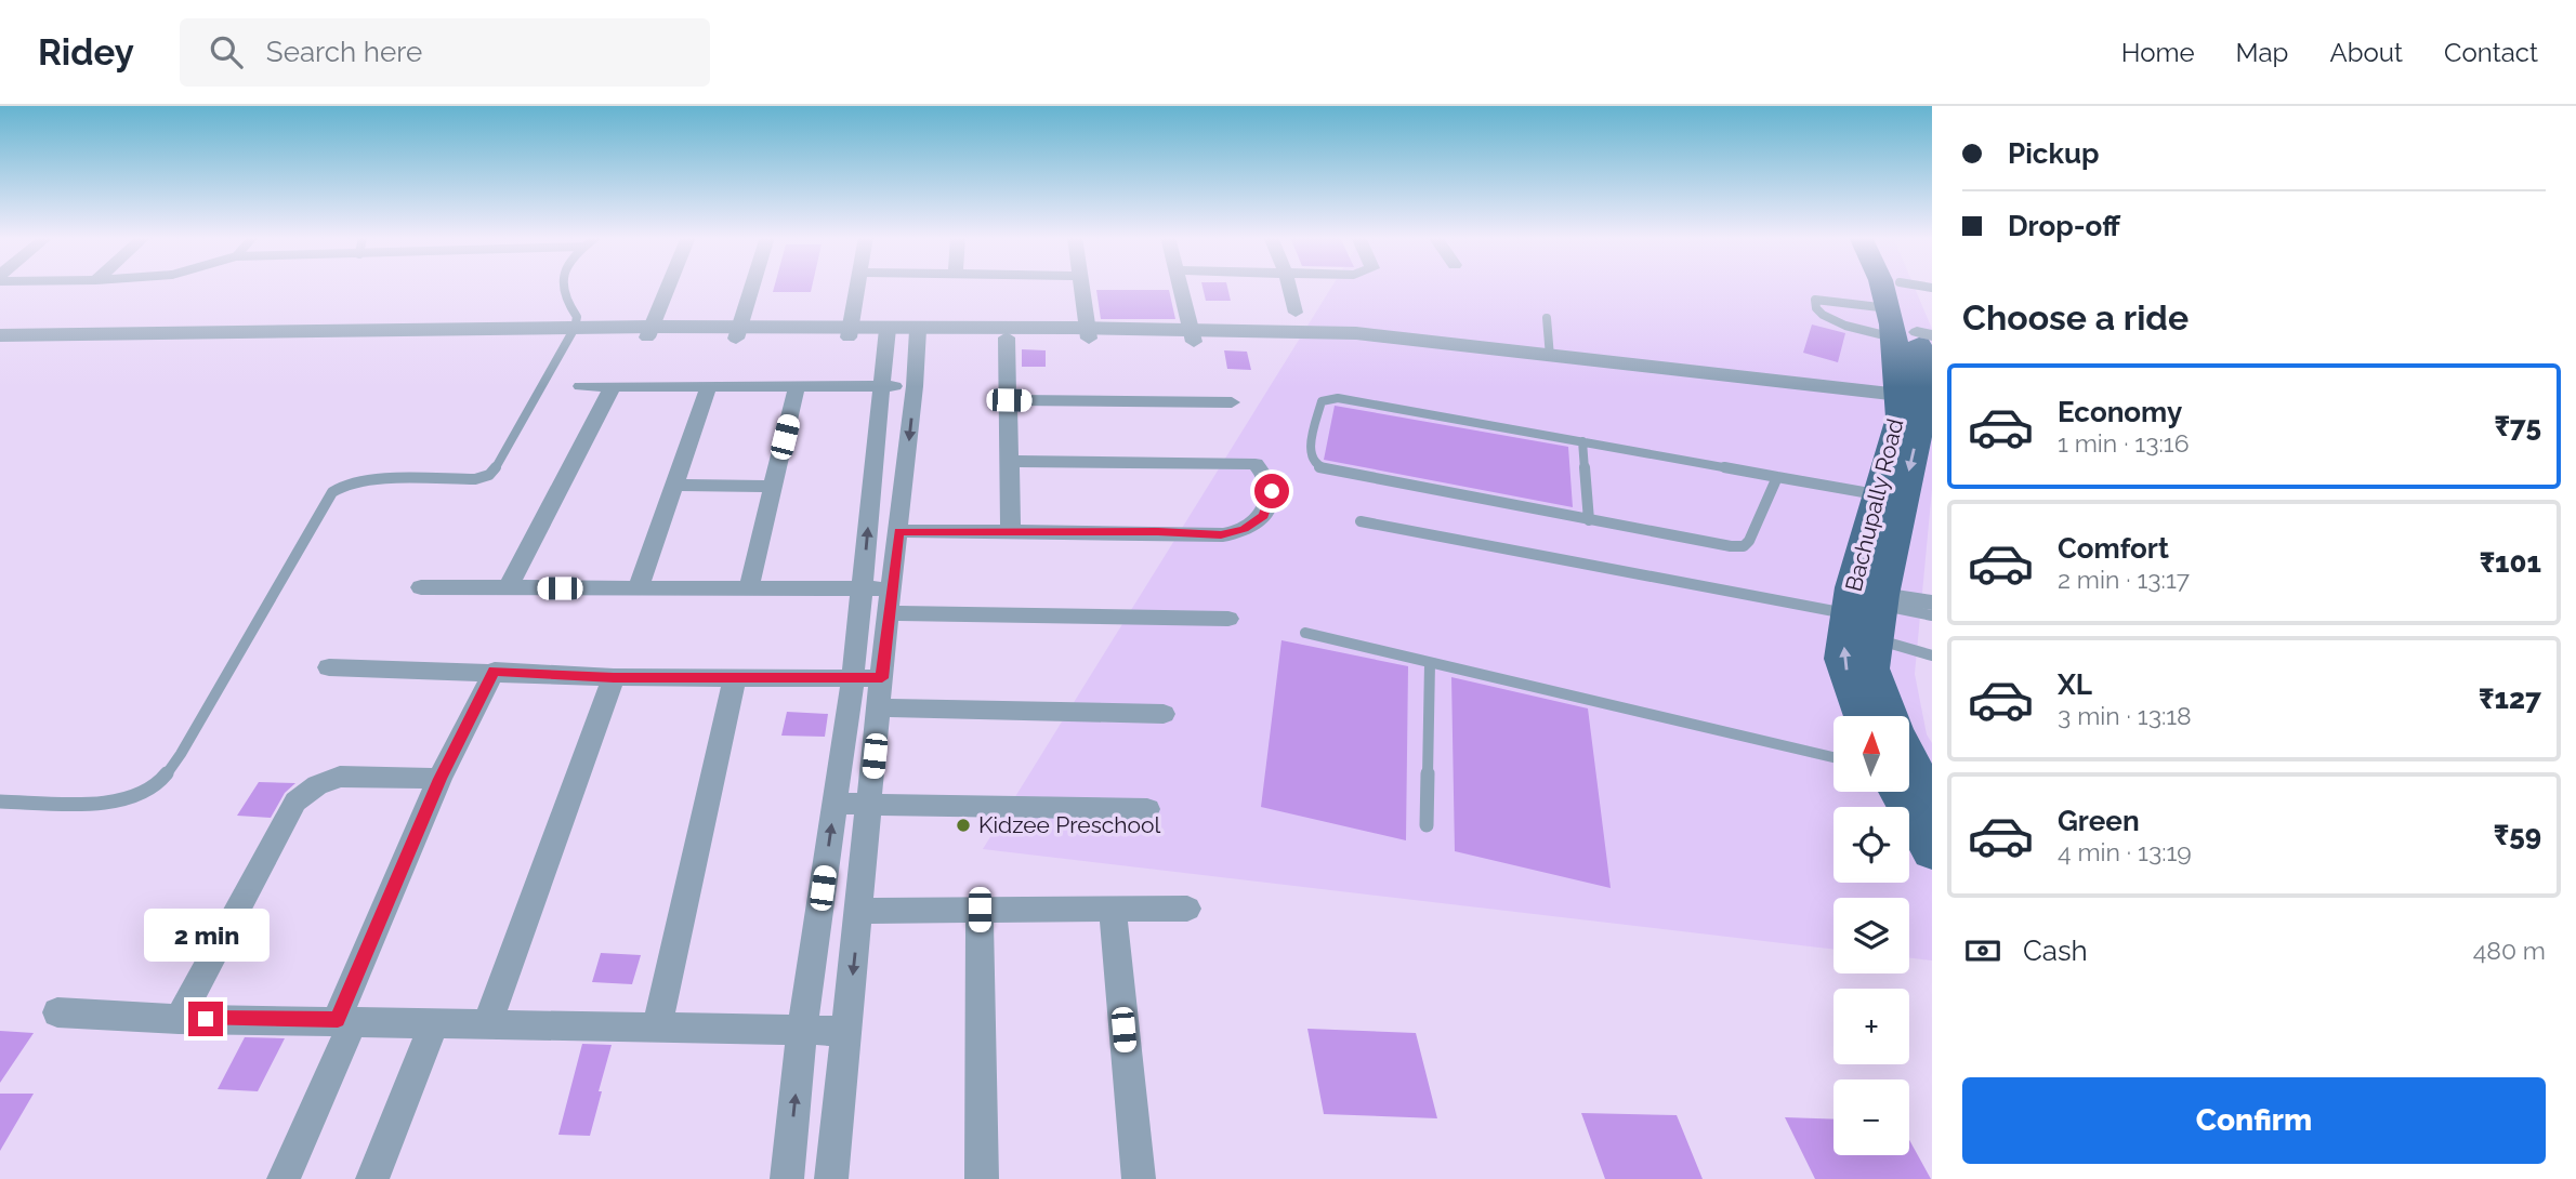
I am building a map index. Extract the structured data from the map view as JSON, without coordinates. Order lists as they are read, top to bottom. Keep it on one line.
{"streets":{"main road":["Bachupally Road"]},"places":["Kidzee Preschool"],"north":"top","page":{"header":"Ridey","search":"Search here","nav":["Home","Map","About","Contact"],"banner":["Pickup","Drop-off"],"heading":"Choose a ride","list":[{"name":"Economy","note":"1 min · 13:16","value":"₹75"},{"name":"Comfort","note":"2 min · 13:17","value":"₹101"},{"name":"XL","note":"3 min · 13:18","value":"₹127"},{"name":"Green","note":"4 min · 13:19","value":"₹59"}],"map_buttons":["+","−"],"bubble":"2 min","pay":["Cash","480 m"],"buttons":"Confirm"}}
